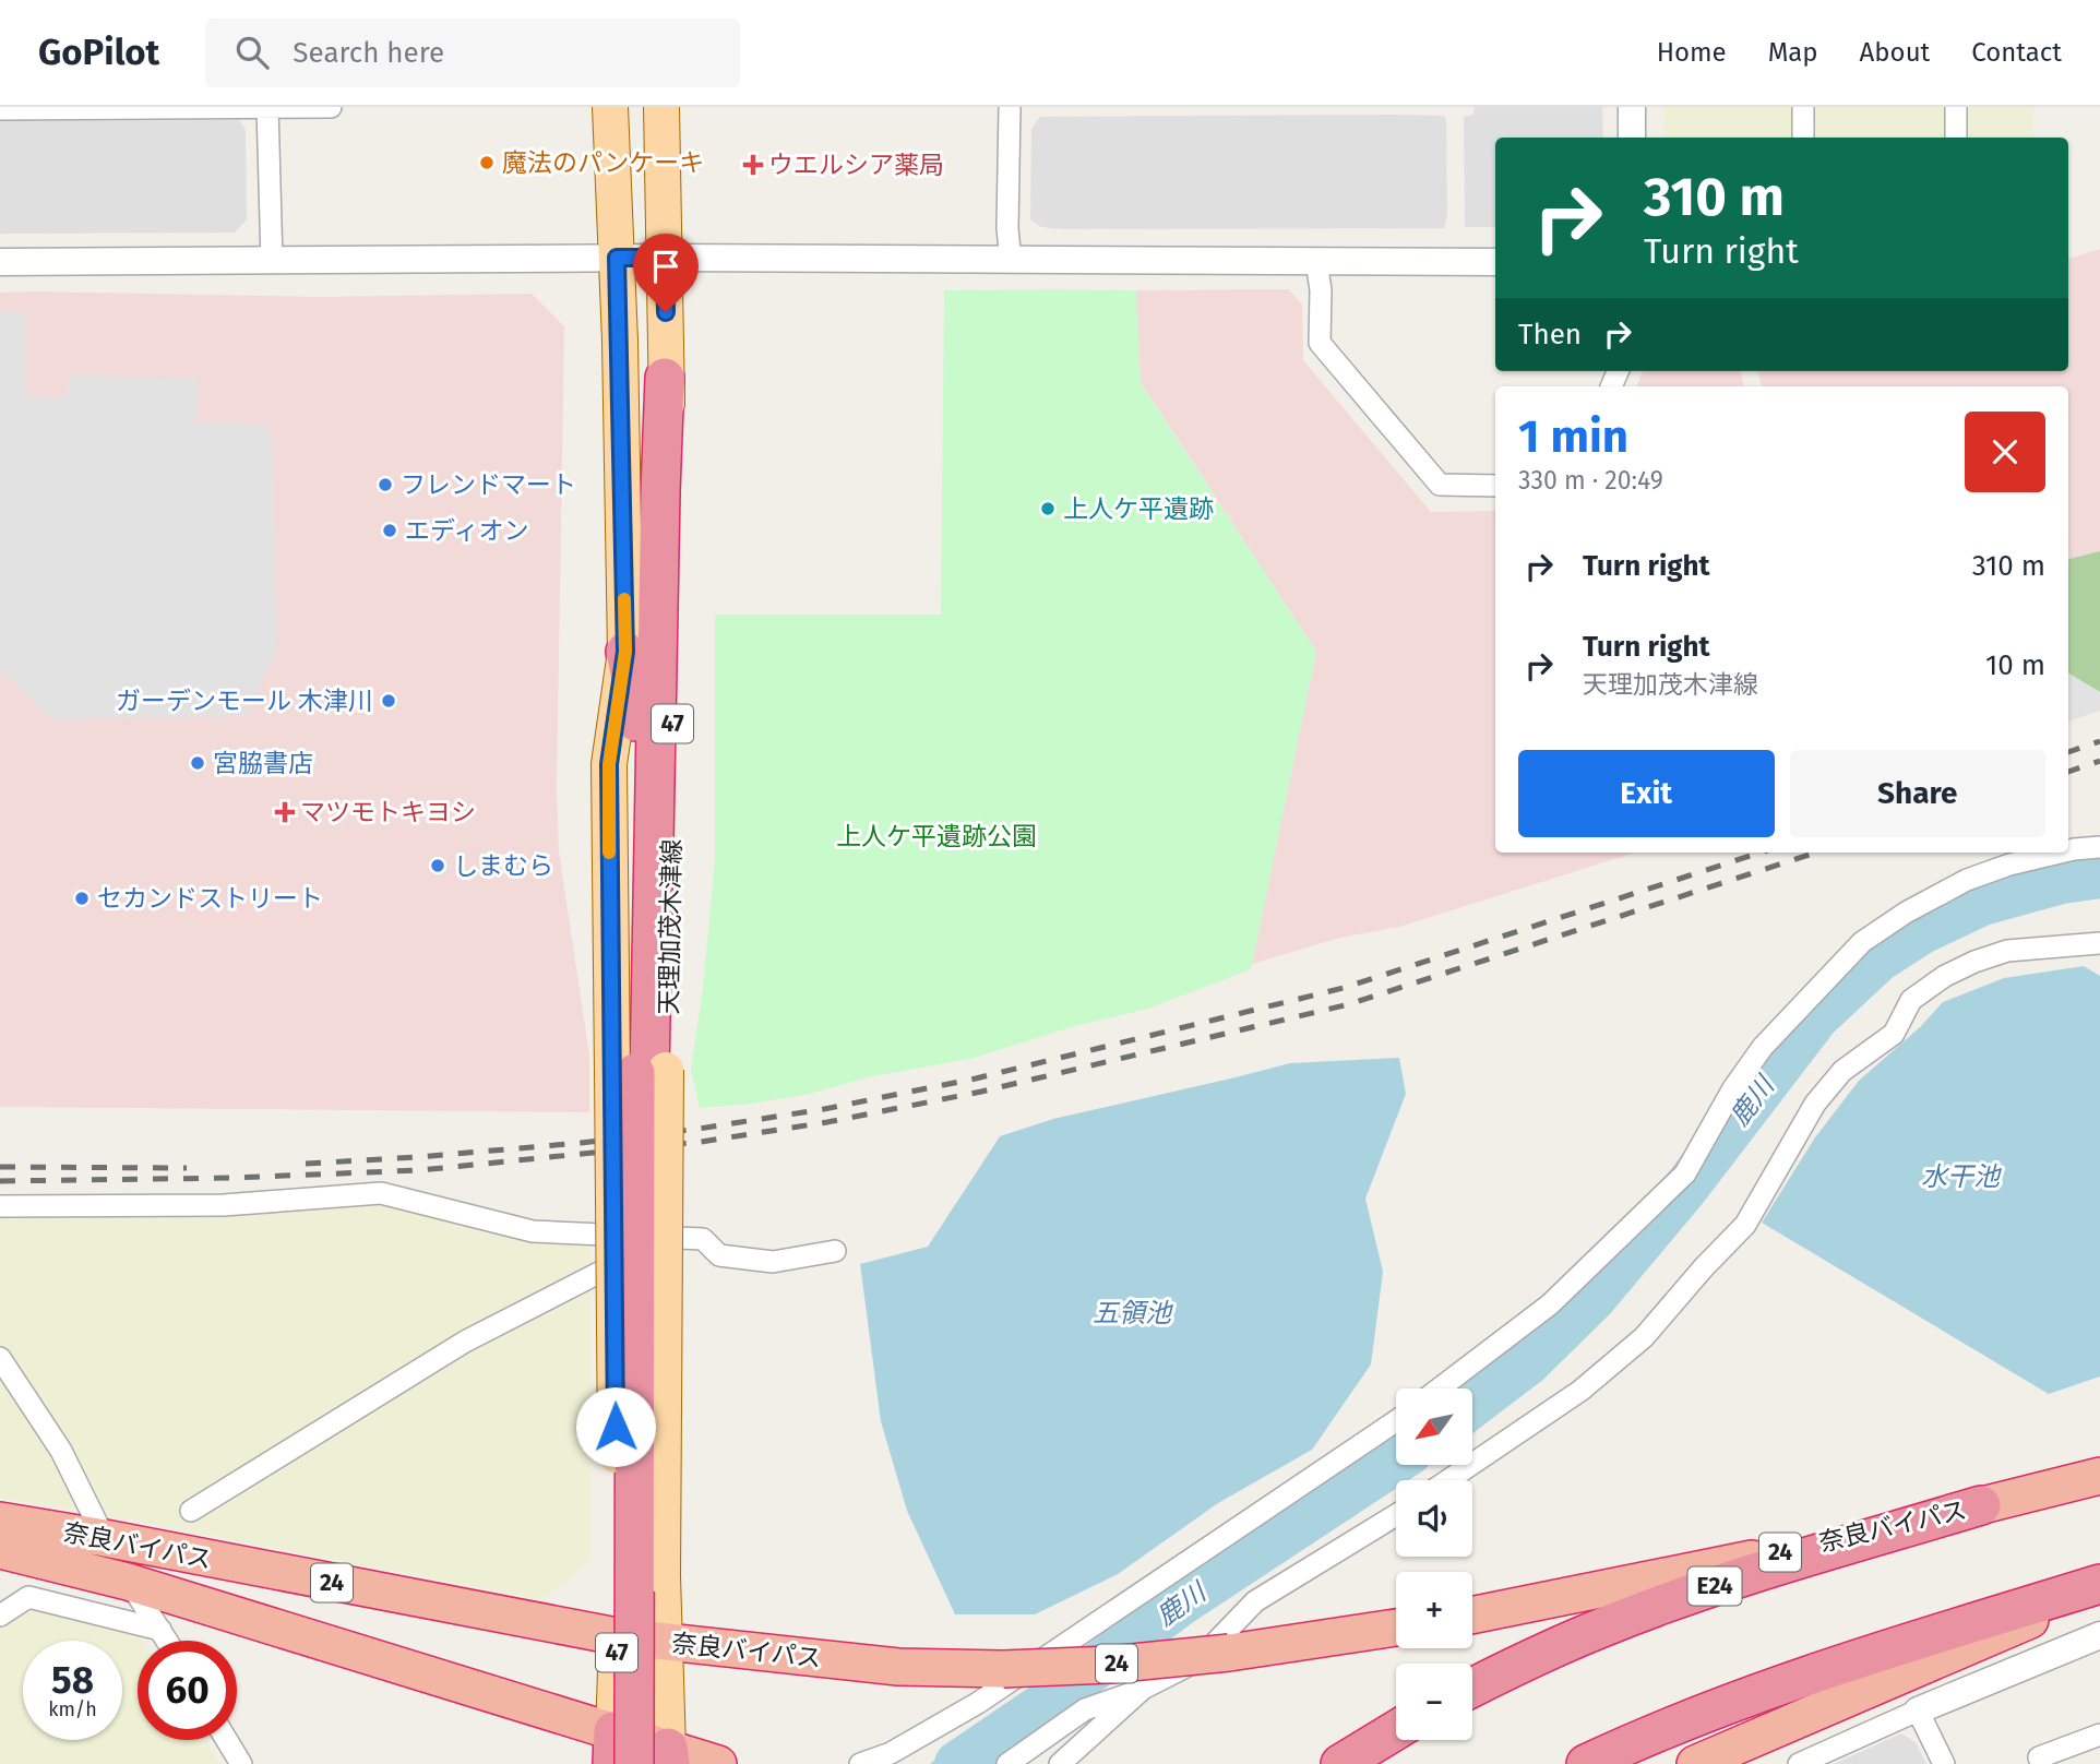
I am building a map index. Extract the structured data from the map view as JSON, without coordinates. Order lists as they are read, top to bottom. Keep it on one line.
{"streets":{"highway":["奈良バイパス","24","E24"],"main road":["47"]},"crossings":[["47","奈良バイパス"],["奈良バイパス","E24"]],"water":["鹿川","水干池","五領池"],"parks":["上人ケ平遺跡公園"],"places":{"other":["魔法のパンケーキ","フレンドマート","上人ケ平遺跡","エディオン","ガーデンモール 木津川","宮脇書店","しまむら","セカンドストリート"],"health":["ウエルシア薬局","マツモトキヨシ"]},"north":"bottom left","page":{"header":"GoPilot","search":"Search here","nav":["Home","Map","About","Contact"],"turn":["310 m","Turn right"],"then":"Then","heading":["1 min","330 m · 20:49"],"list":[{"name":"Turn right","value":"310 m"},{"name":"Turn right","note":"天理加茂木津線","value":"10 m"}],"buttons":["Exit","Share"],"map_buttons":["+","−"],"speed":"58 km/h","limit":"60"}}
